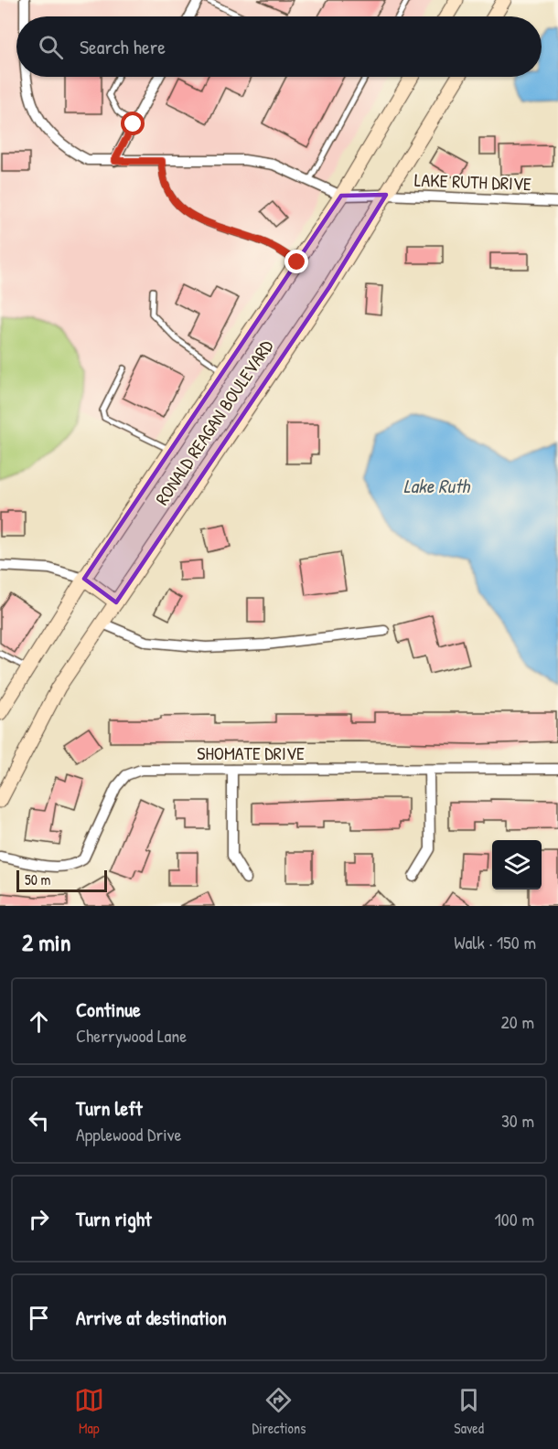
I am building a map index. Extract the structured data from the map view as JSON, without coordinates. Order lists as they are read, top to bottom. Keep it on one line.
{"streets":{"main road":["RONALD REAGAN BOULEVARD"],"street":["LAKE RUTH DRIVE","SHOMATE DRIVE"]},"crossings":[["LAKE RUTH DRIVE","RONALD REAGAN BOULEVARD"]],"water":["Lake Ruth"],"scale_bar":"50 m","page":{"search":"Search here","scale":"50 m","heading":["2 min","Walk · 150 m"],"list":[["Continue","Cherrywood Lane","20 m"],["Turn left","Applewood Drive","30 m"],["Turn right","100 m"],"Arrive at destination"],"nav":["Map","Directions","Saved"]}}
